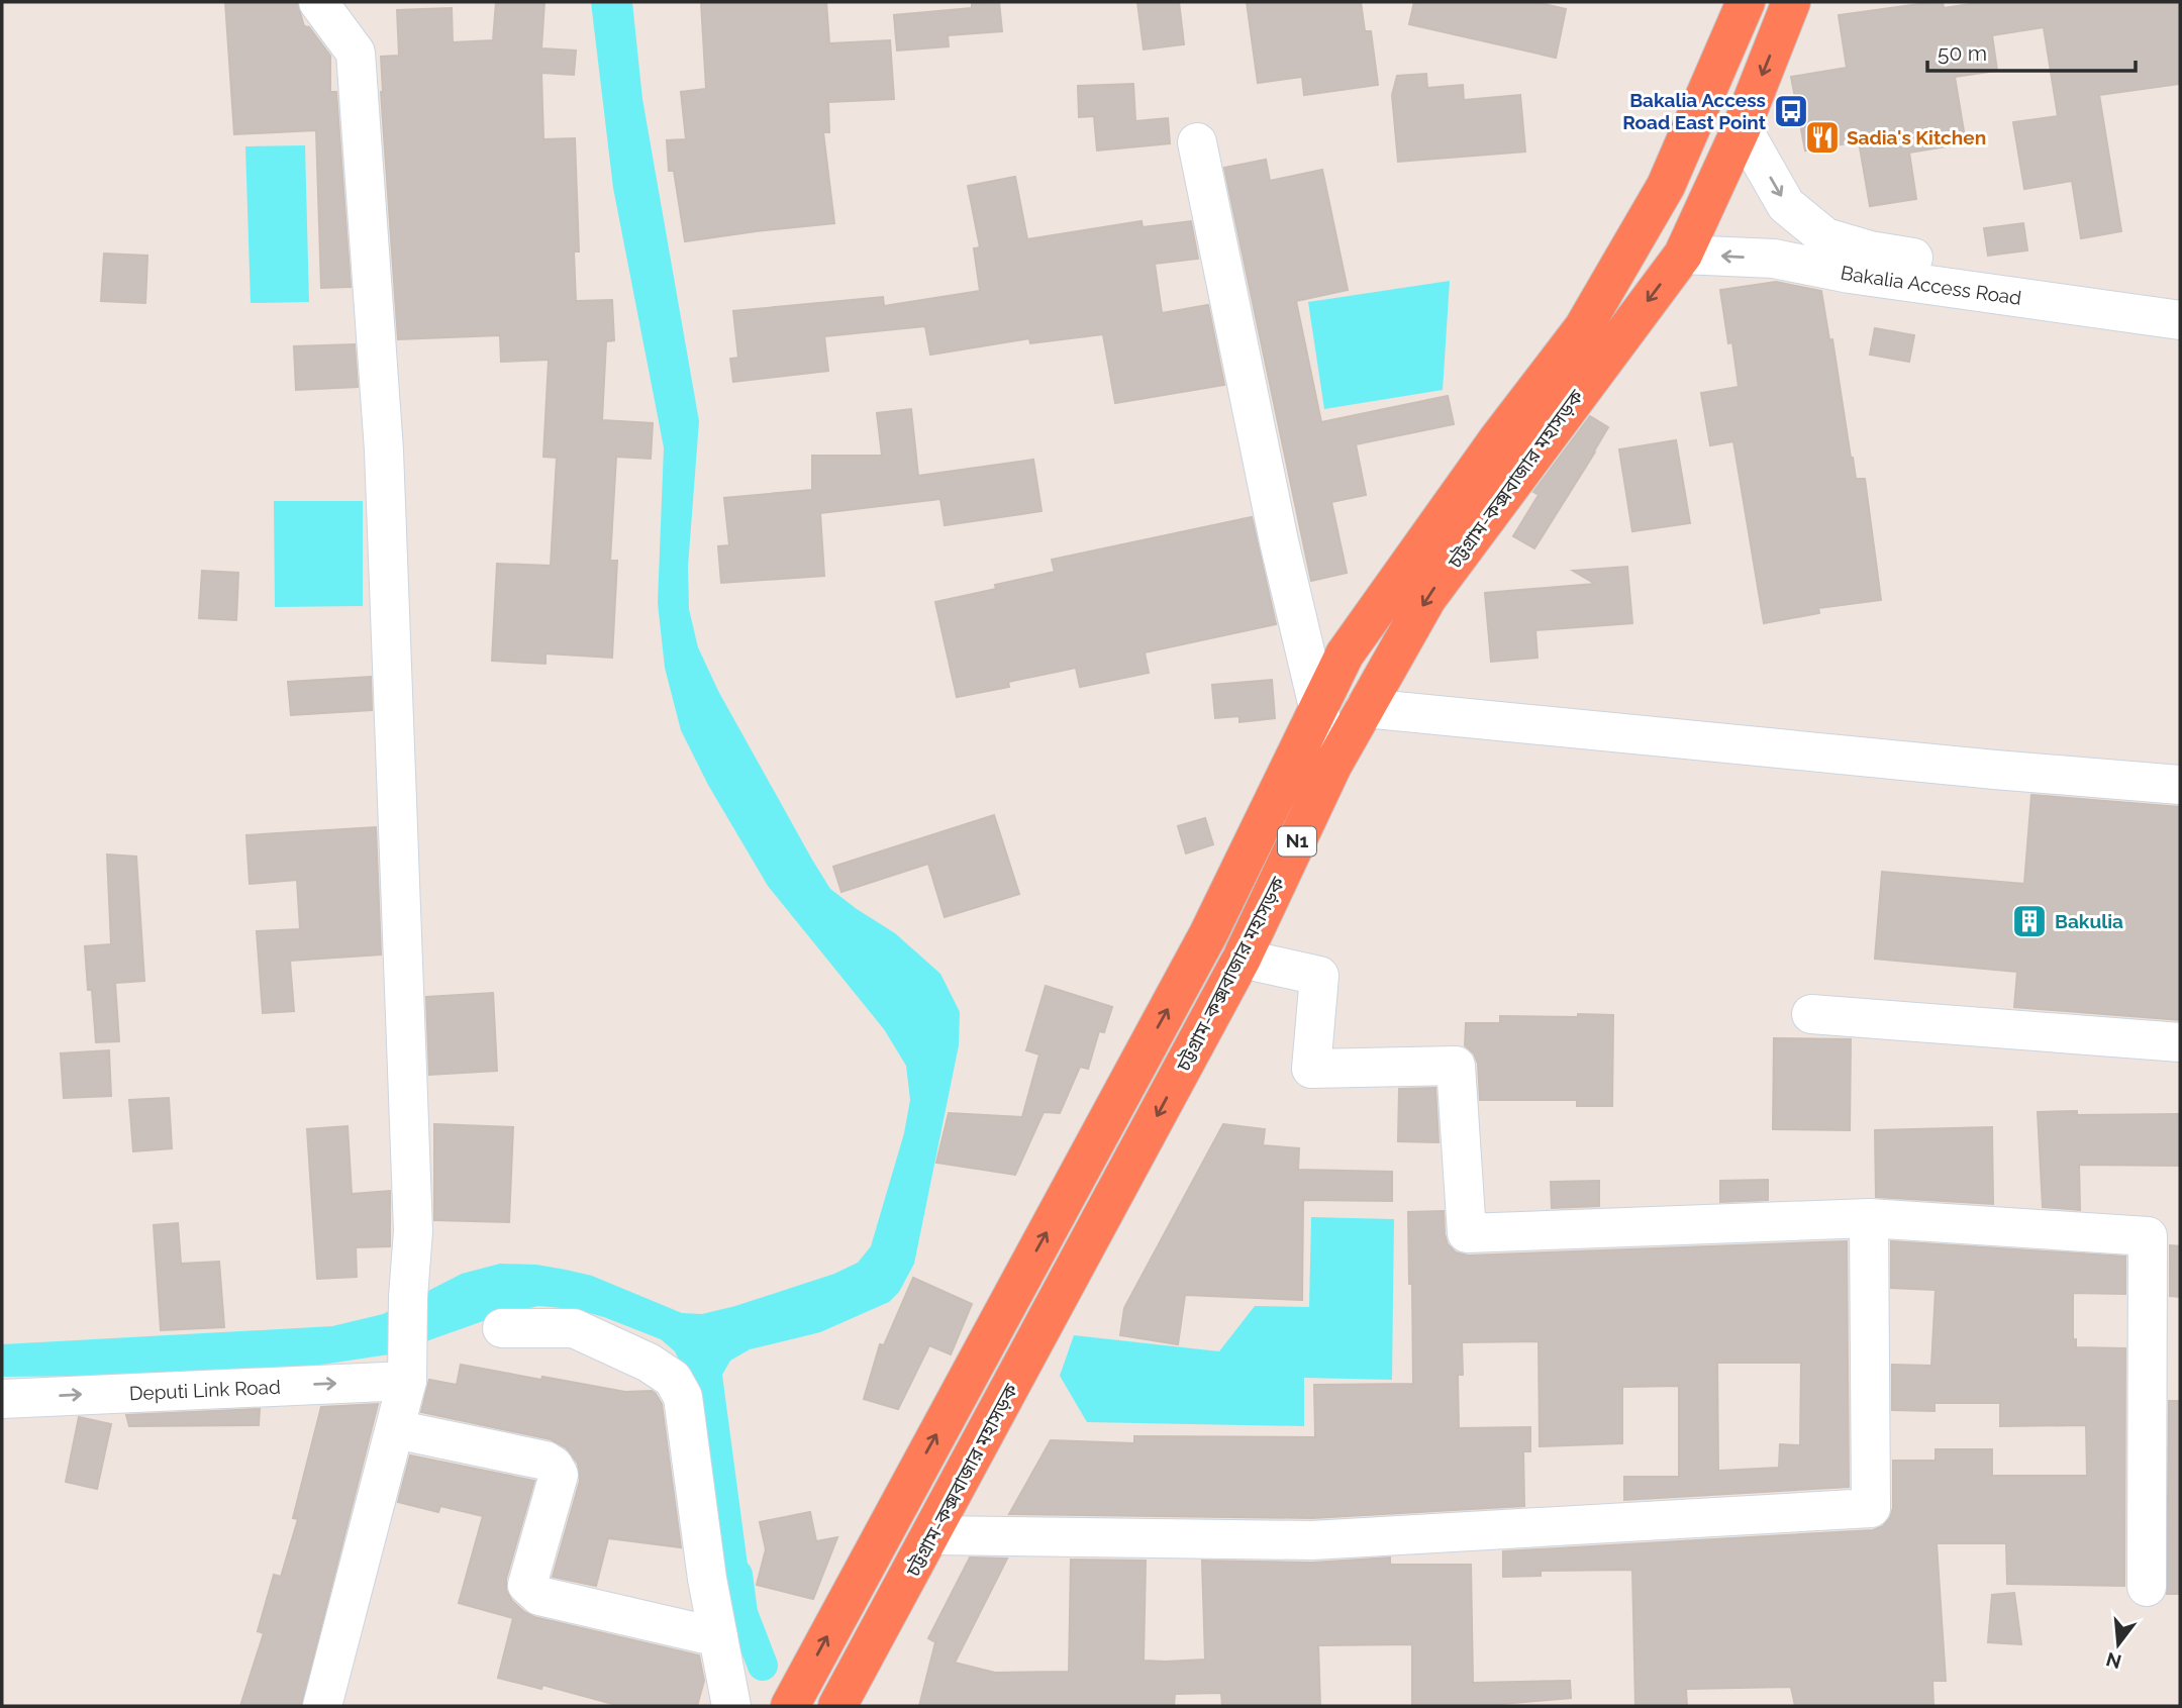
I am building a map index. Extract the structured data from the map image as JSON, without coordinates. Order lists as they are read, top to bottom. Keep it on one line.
{"streets":{"highway":["চট্টগ্রাম-কক্সবাজার মহাসড়ক","N1"],"street":["Bakalia Access Road","Deputi Link Road"]},"crossings":[["Bakalia Access Road","চট্টগ্রাম-কক্সবাজার মহাসড়ক"]],"one_way":["Deputi Link Road"],"places":{"bus stop":["Bakalia Access Road East Point"],"restaurant":["Sadia's Kitchen"],"building":["Bakulia"]},"scale_bar":"50 m","north":"bottom"}
